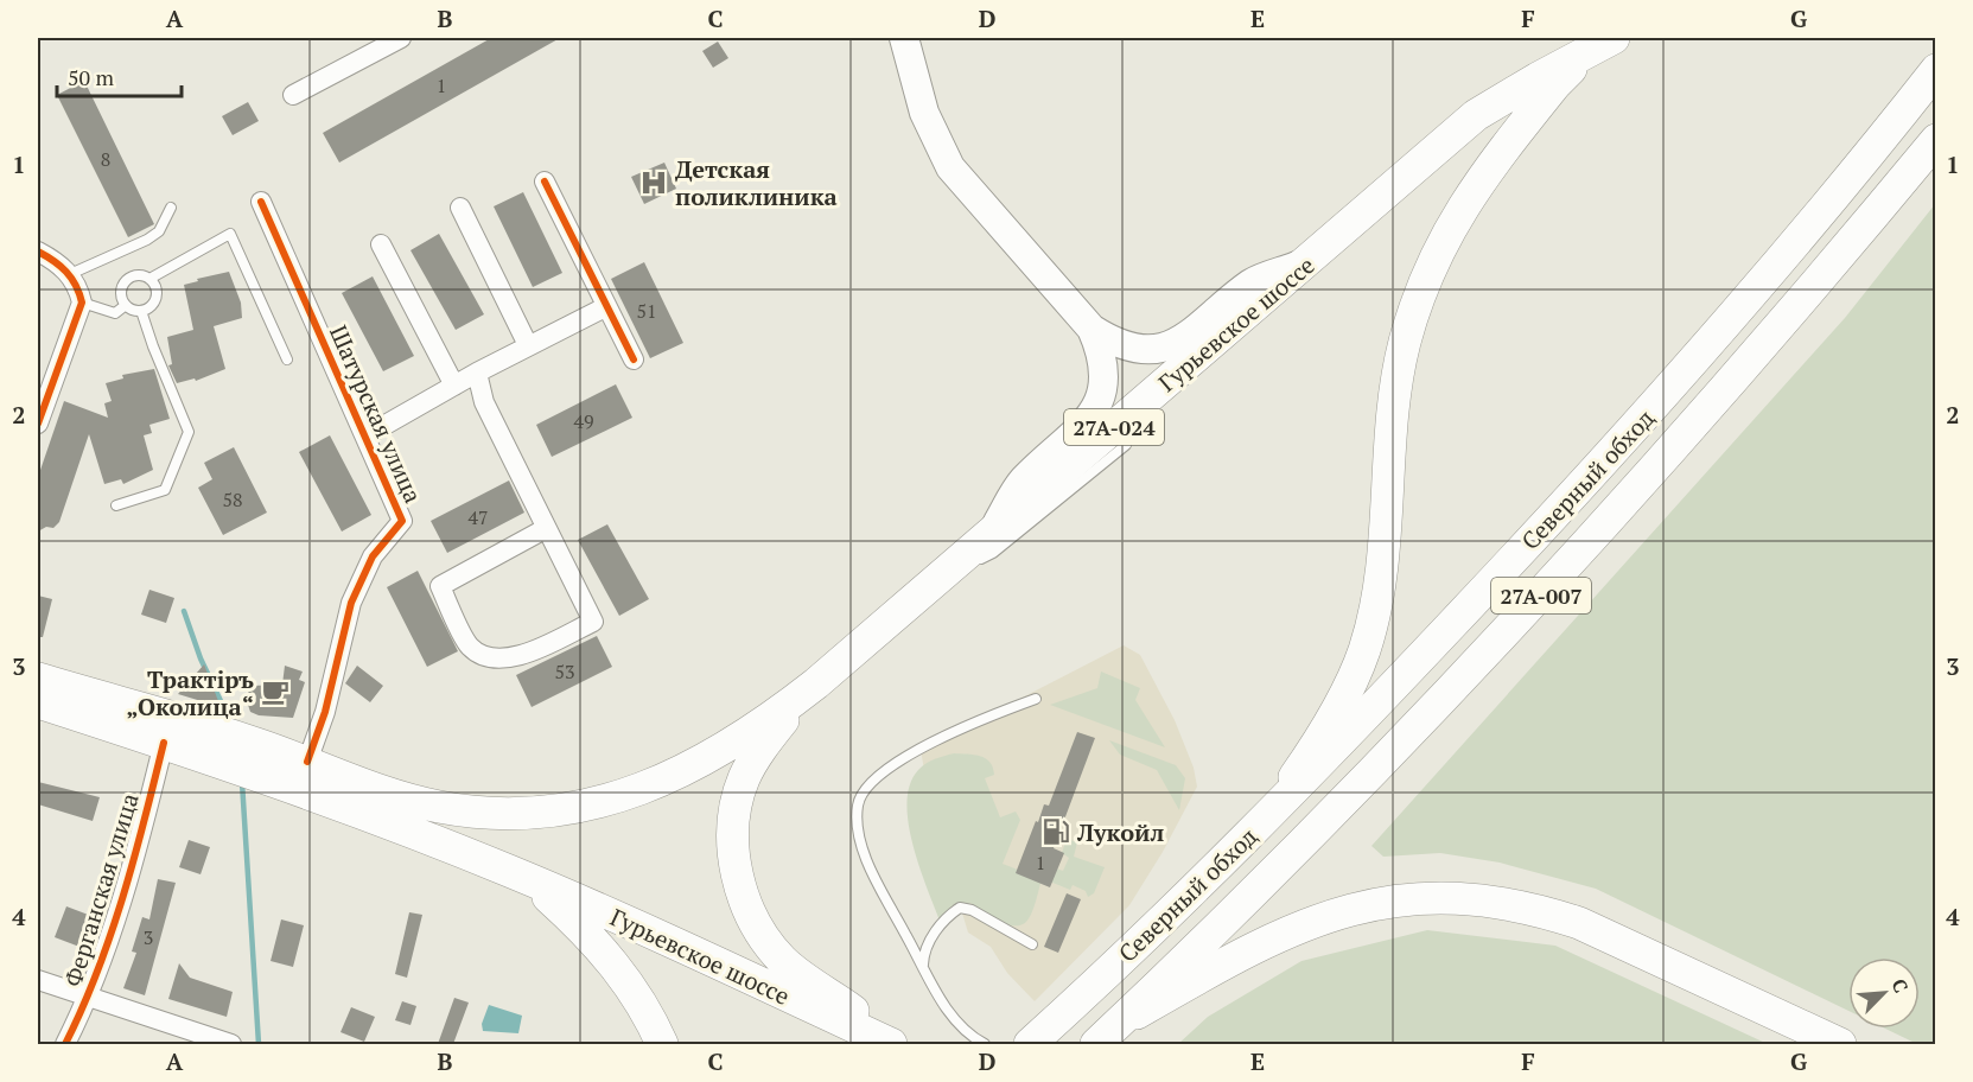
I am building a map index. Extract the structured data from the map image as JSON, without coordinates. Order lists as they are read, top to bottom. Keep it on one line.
{"streets":{"main road":["Гурьевское шоссе","27А-024","Северный обход","27А-007"],"street":["Шатурская улица","Ферганская улица"]},"places":{"hospital":["Детская поликлиника"],"cafe":["Трактiръ „Околица“"],"fuel station":["Лукойл"]},"house_numbers":["1","8","51","49","58","47","53","1","3"],"scale_bar":"50 m","north":"top right","grid":{"columns":["A","B","C","D","E","F","G"],"rows":["1","2","3","4"]}}
